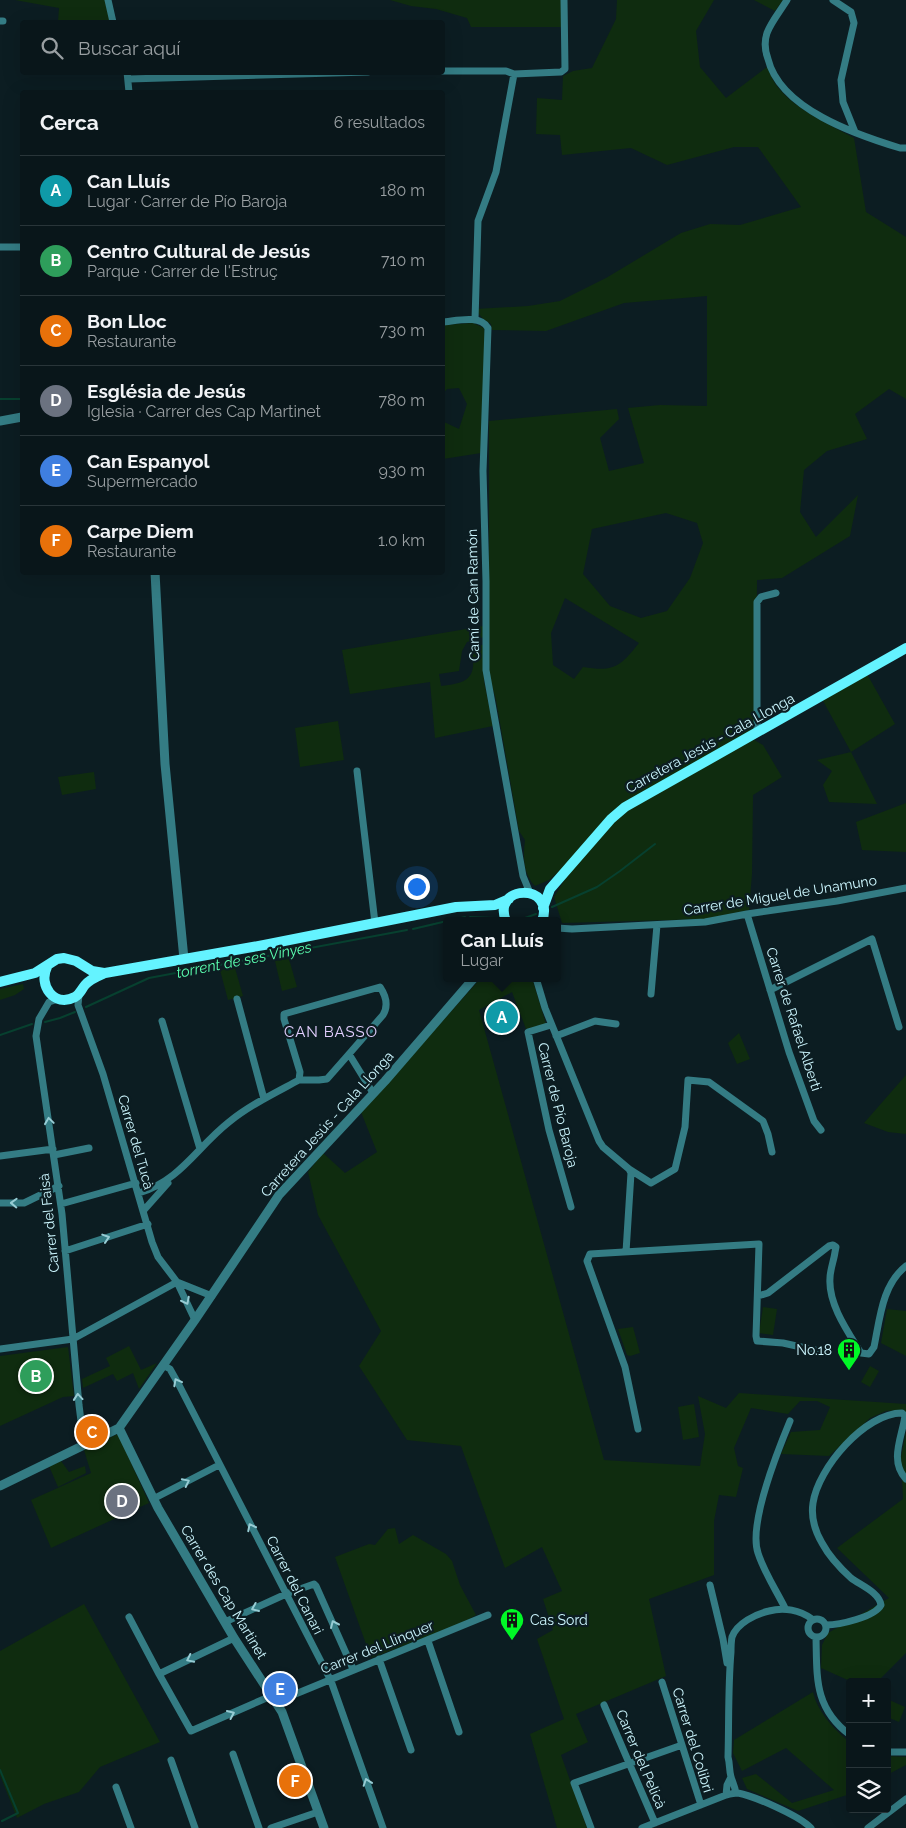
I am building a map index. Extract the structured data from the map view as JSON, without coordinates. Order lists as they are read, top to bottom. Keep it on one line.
{"streets":{"main road":["Carretera Jesús - Cala Llonga"],"street":["Camí de Can Ramón","Carrer de Miguel de Unamuno","Carrer de Rafael Alberti","Carrer de Pío Baroja","Carrer del Tucà","Carrer del Faisà","Carrer del Canari","Carrer des Cap Martinet","Carrer del Llinquer","Carrer del Colibri","Carrer del Pelicà"]},"crossings":[["Carretera Jesús - Cala Llonga","Carrer del Tucà"],["Carretera Jesús - Cala Llonga","Carrer del Canari"],["Carretera Jesús - Cala Llonga","Carrer des Cap Martinet"],["Carrer de Miguel de Unamuno","Carrer de Rafael Alberti"],["Carrer del Tucà","Carrer del Faisà"],["Carrer del Canari","Carrer del Llinquer"],["Carrer des Cap Martinet","Carrer del Llinquer"]],"one_way":["Carrer del Faisà","Carrer del Canari"],"districts":["CAN BASSO"],"water":["torrent de ses Vinyes"],"places":{"building":["No.18","Cas Sord"]},"page":{"search":"Buscar aquí","heading":["Cerca","6 resultados"],"list":[{"mark":"A","name":"Can Lluís","note":"Lugar · Carrer de Pío Baroja","value":"180 m"},{"mark":"B","name":"Centro Cultural de Jesús","note":"Parque · Carrer de l'Estruç","value":"710 m"},{"mark":"C","name":"Bon Lloc","note":"Restaurante","value":"730 m"},{"mark":"D","name":"Església de Jesús","note":"Iglesia · Carrer des Cap Martinet","value":"780 m"},{"mark":"E","name":"Can Espanyol","note":"Supermercado","value":"930 m"},{"mark":"F","name":"Carpe Diem","note":"Restaurante","value":"1.0 km"}],"popup":["Can Lluís","Lugar"],"pins":["A","B","C","D","E","F"],"map_buttons":["+","−"]}}
